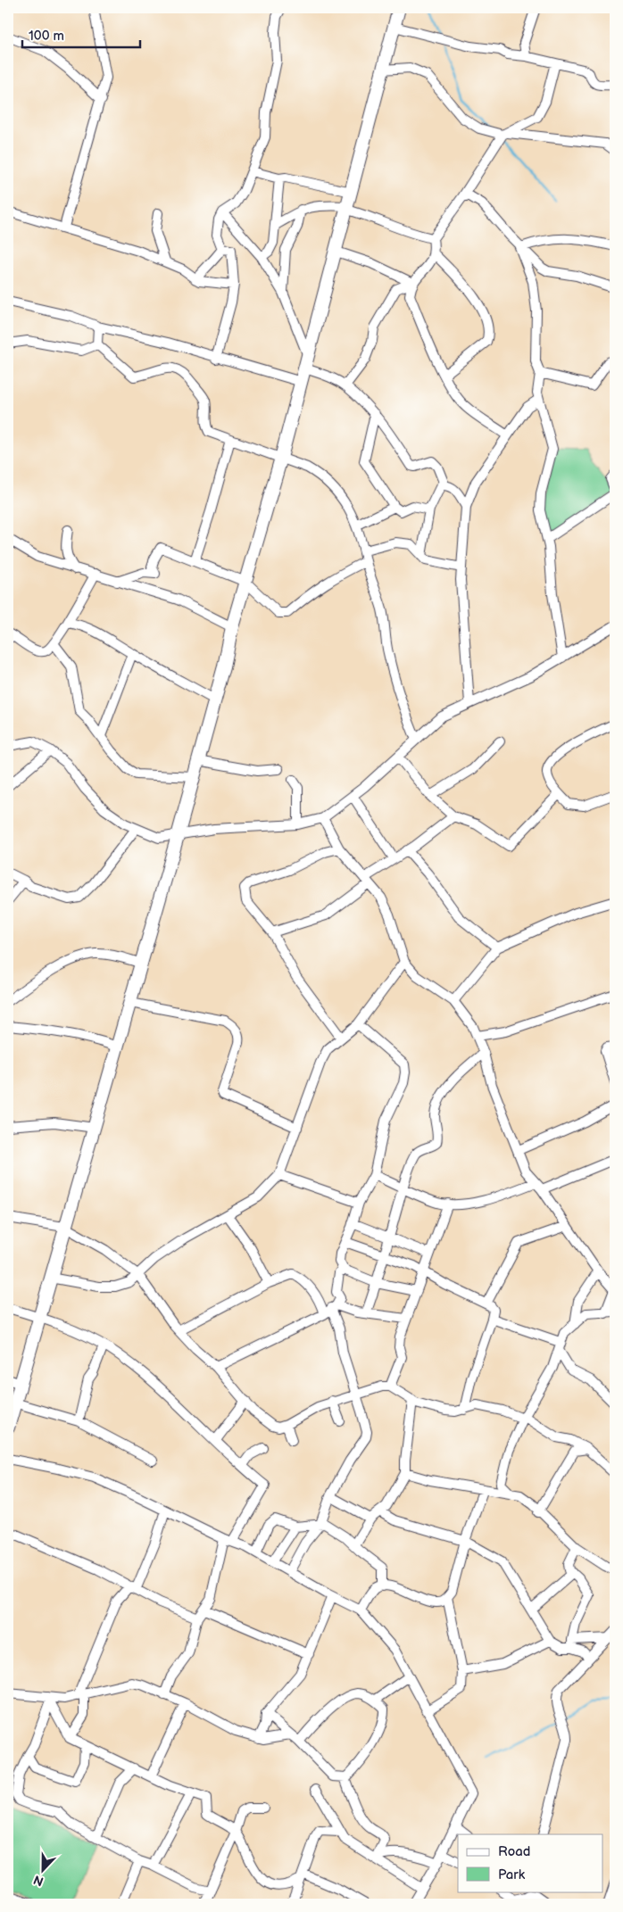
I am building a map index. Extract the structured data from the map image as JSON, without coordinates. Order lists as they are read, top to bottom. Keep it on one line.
{"legend":["Road","Park"],"scale_bar":"100 m","north":"bottom"}
